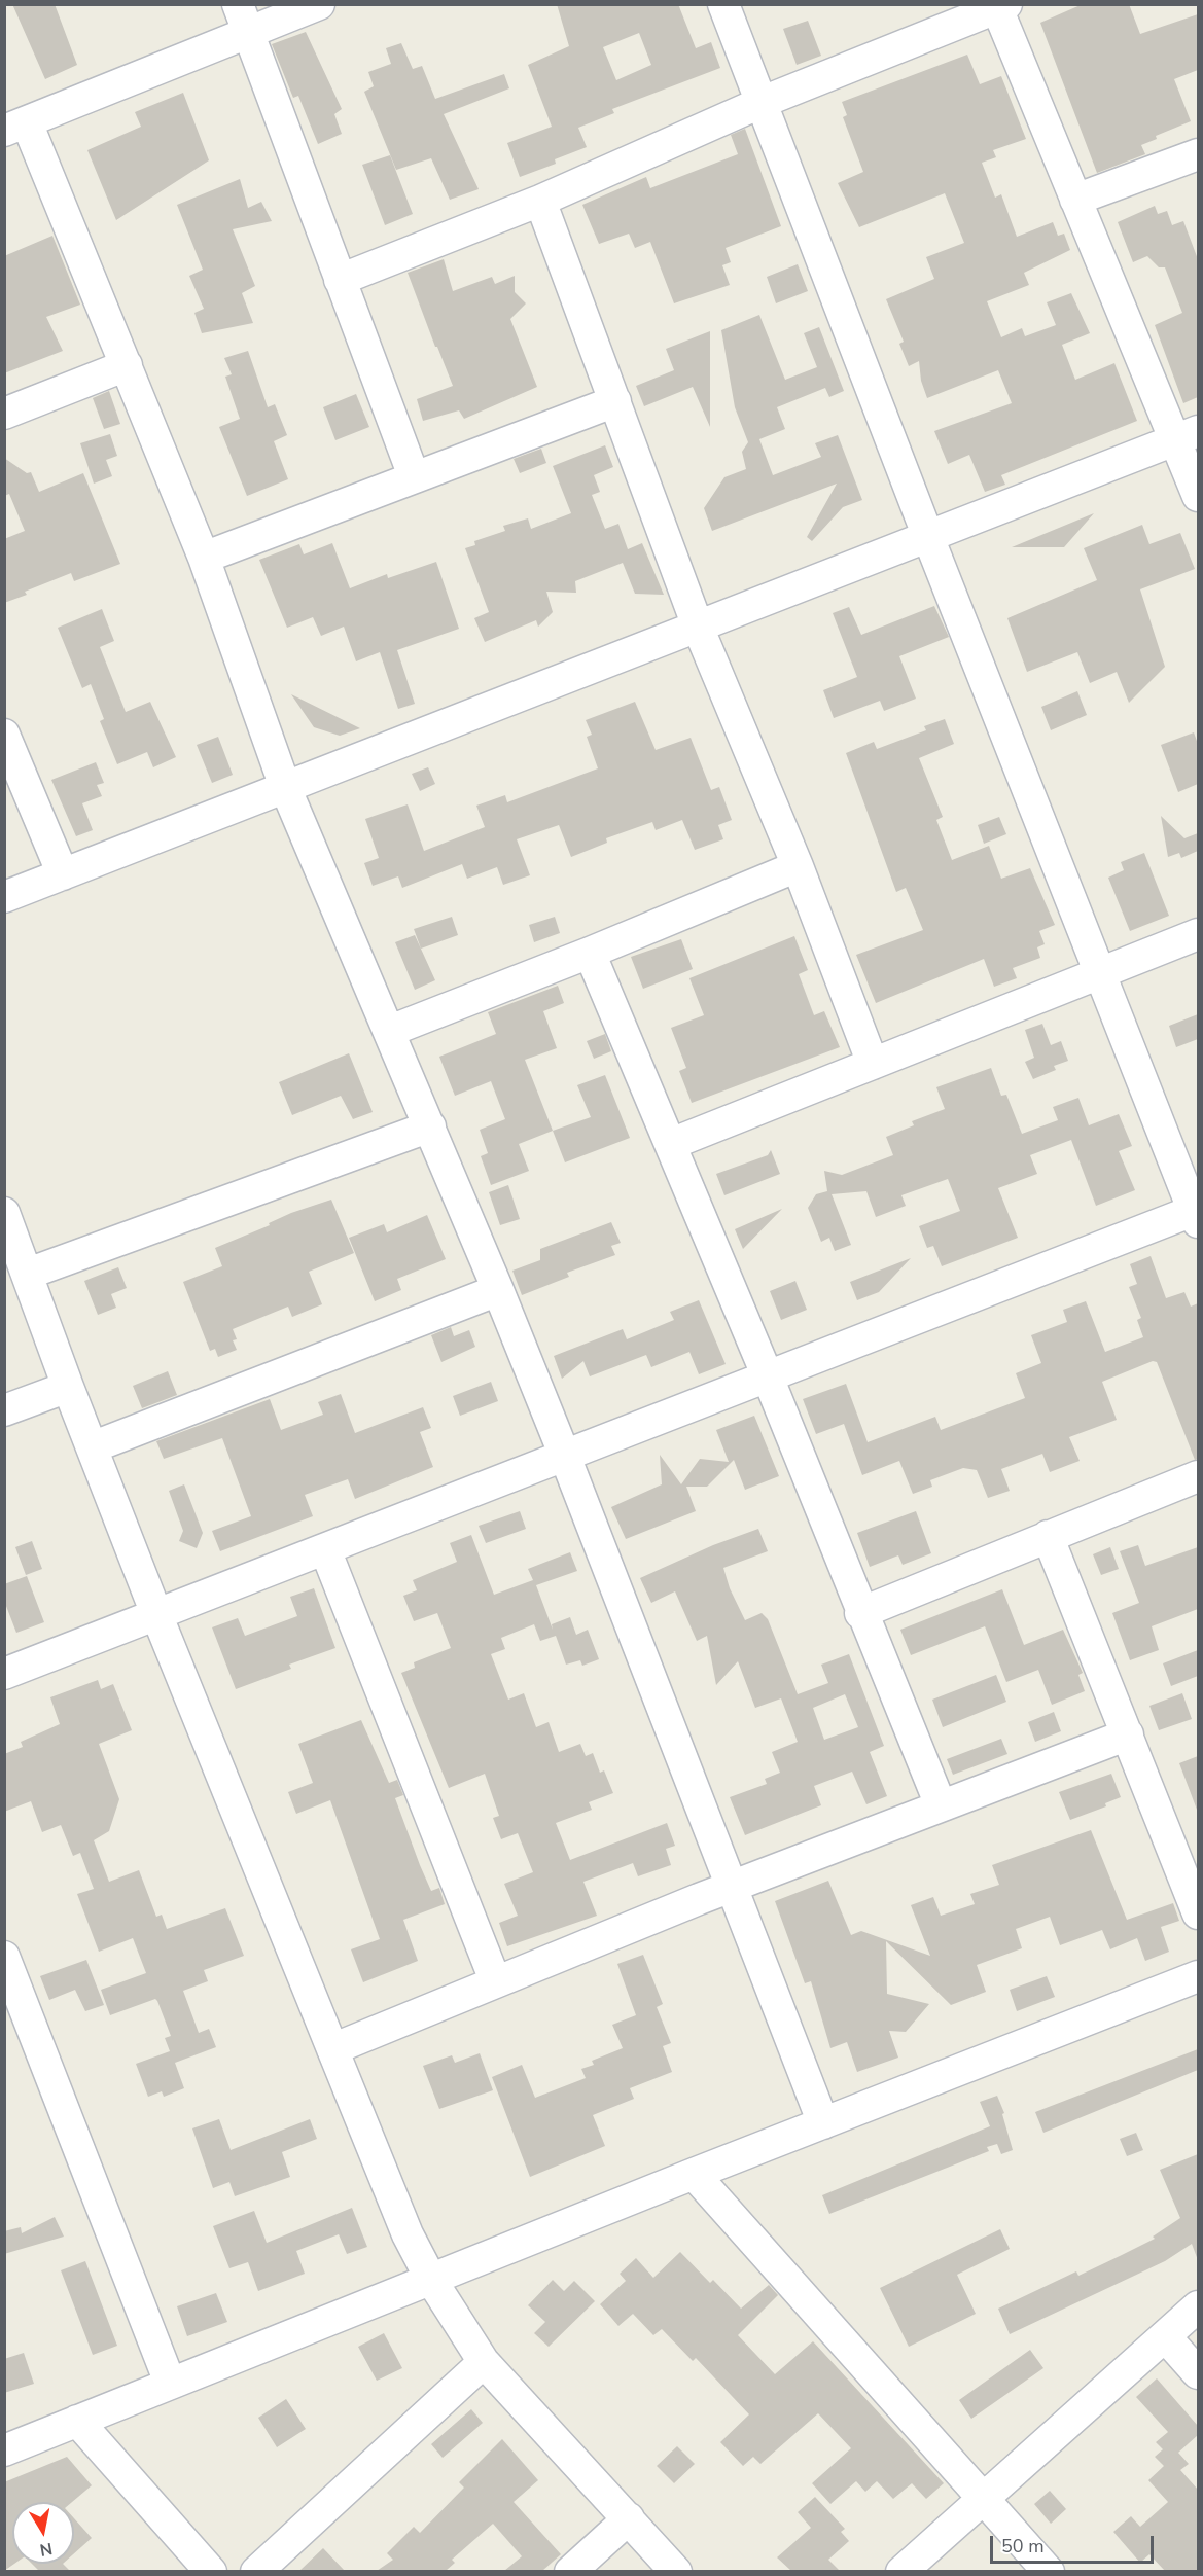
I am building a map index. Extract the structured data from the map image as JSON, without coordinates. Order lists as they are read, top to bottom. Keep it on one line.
{"scale_bar":"50 m","north":"bottom"}
